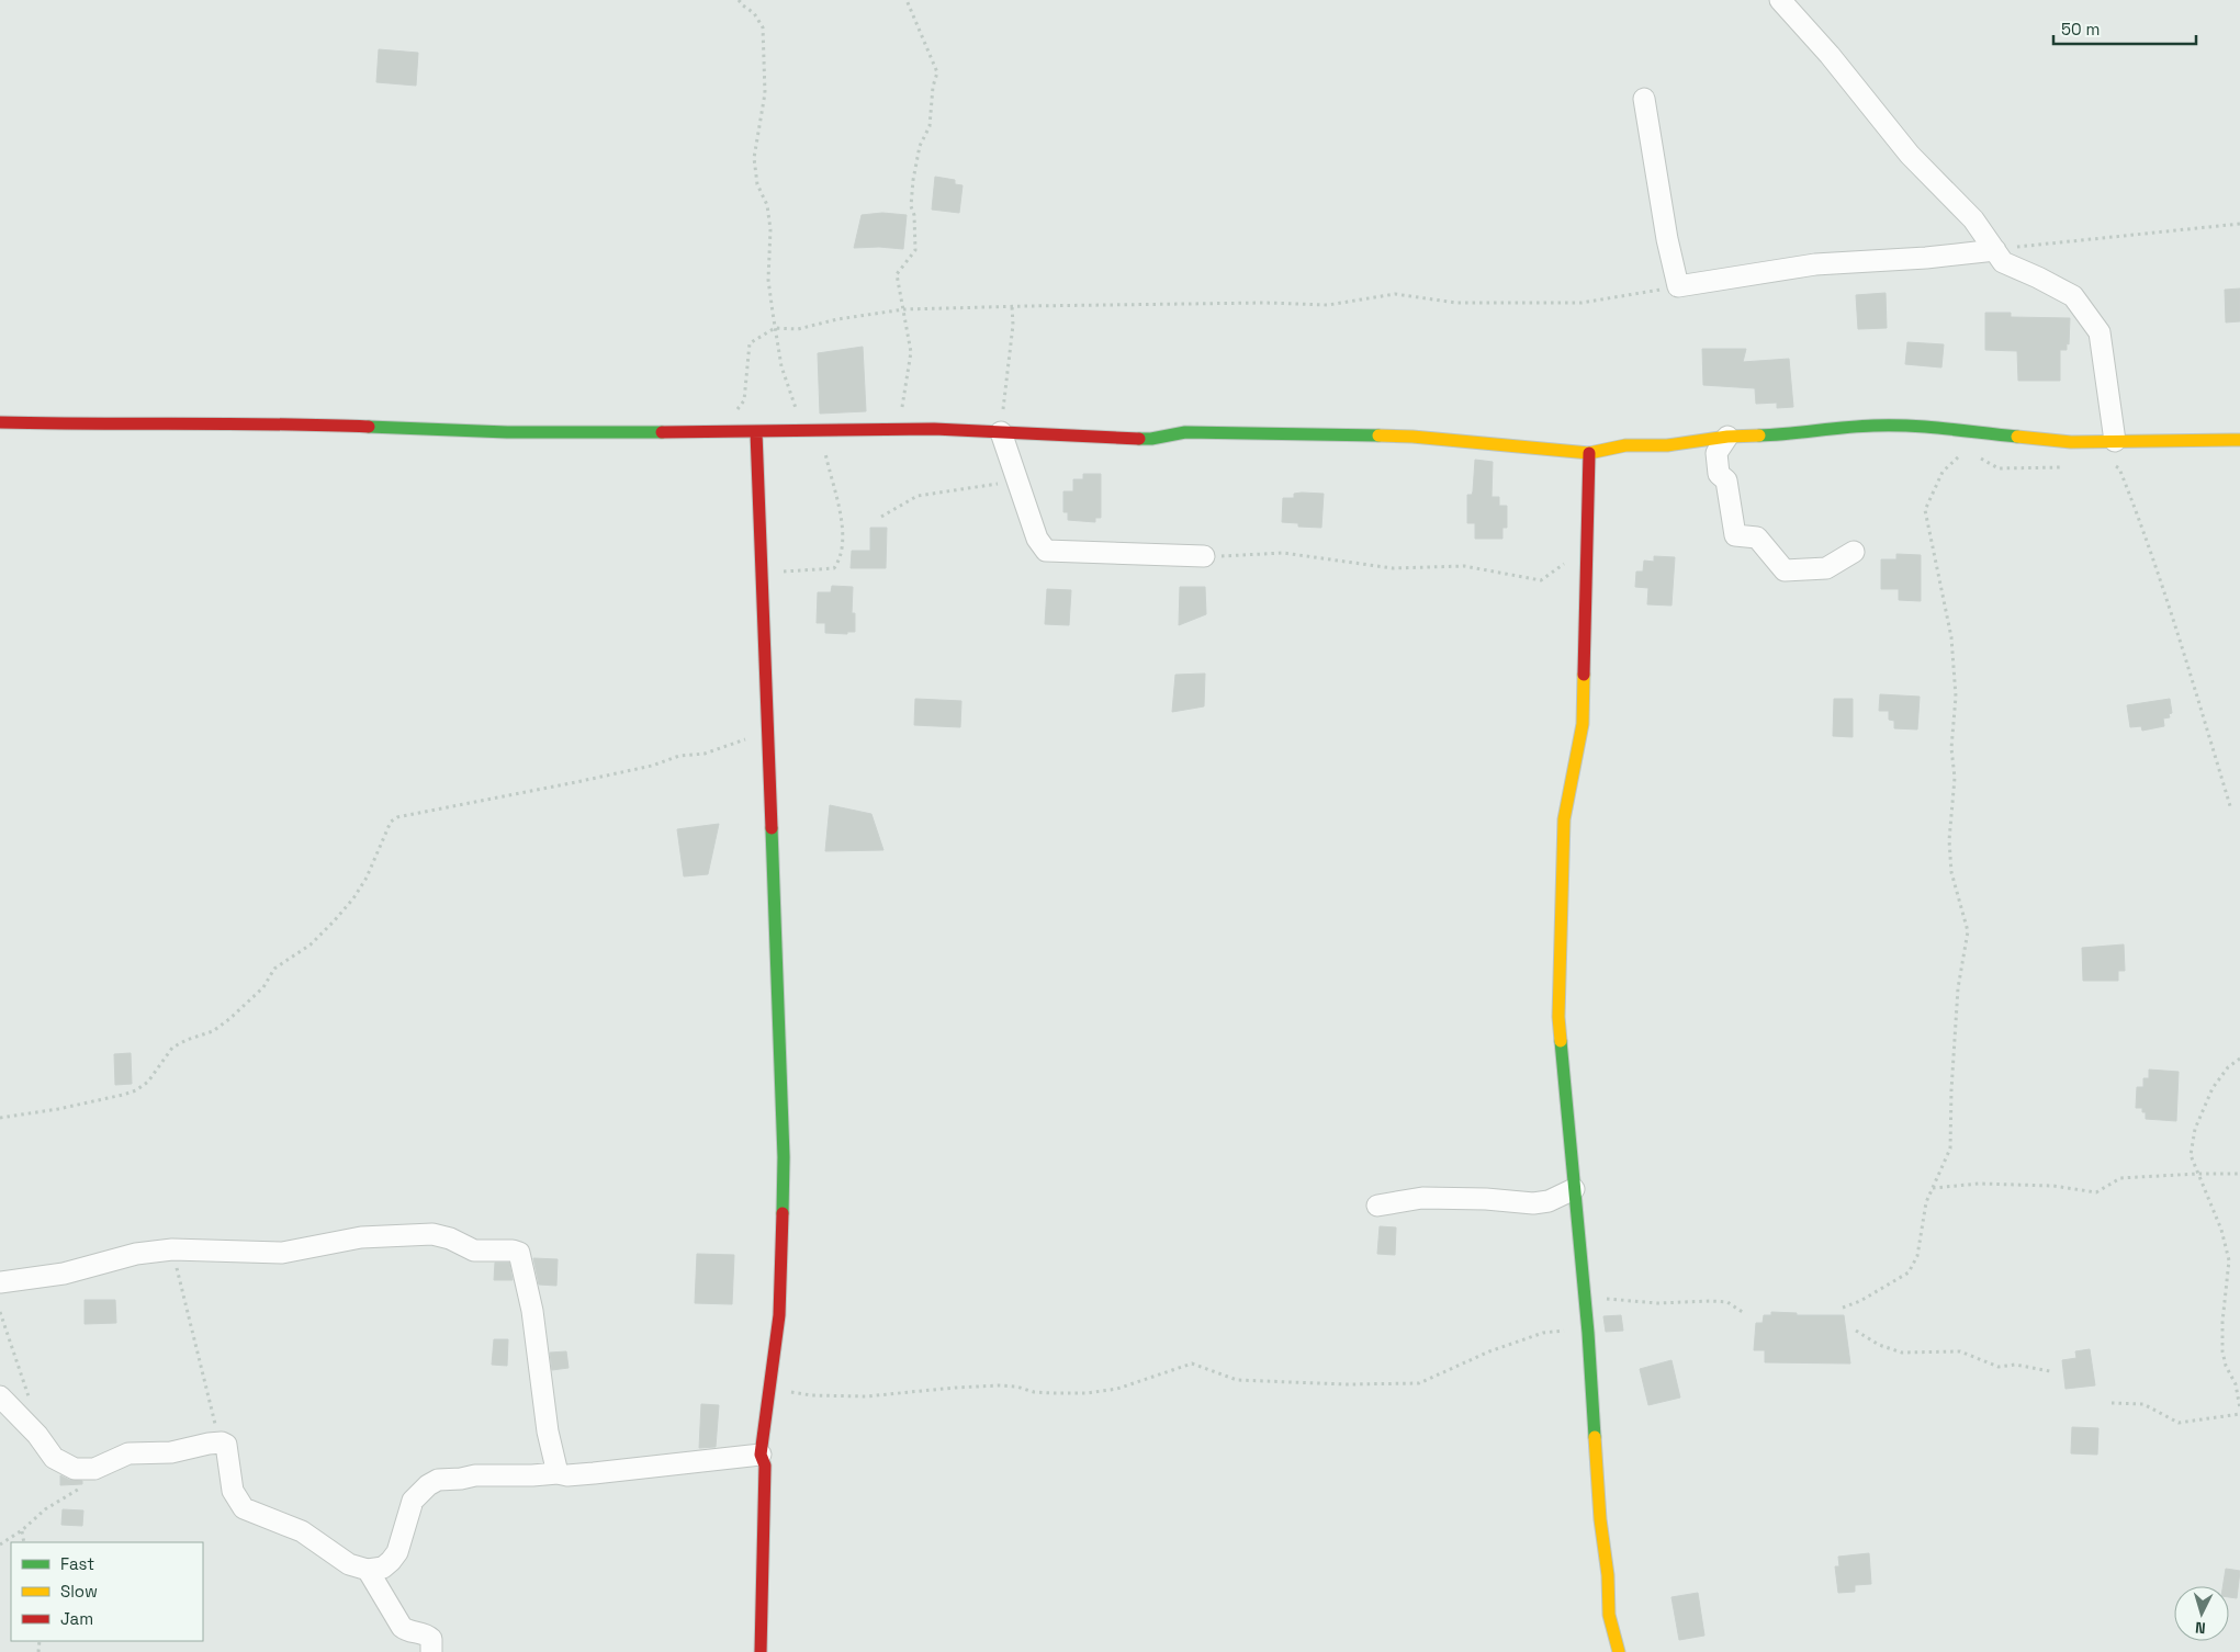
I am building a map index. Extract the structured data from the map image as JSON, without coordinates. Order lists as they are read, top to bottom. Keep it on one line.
{"legend":["Fast","Slow","Jam"],"scale_bar":"50 m","north":"bottom"}
